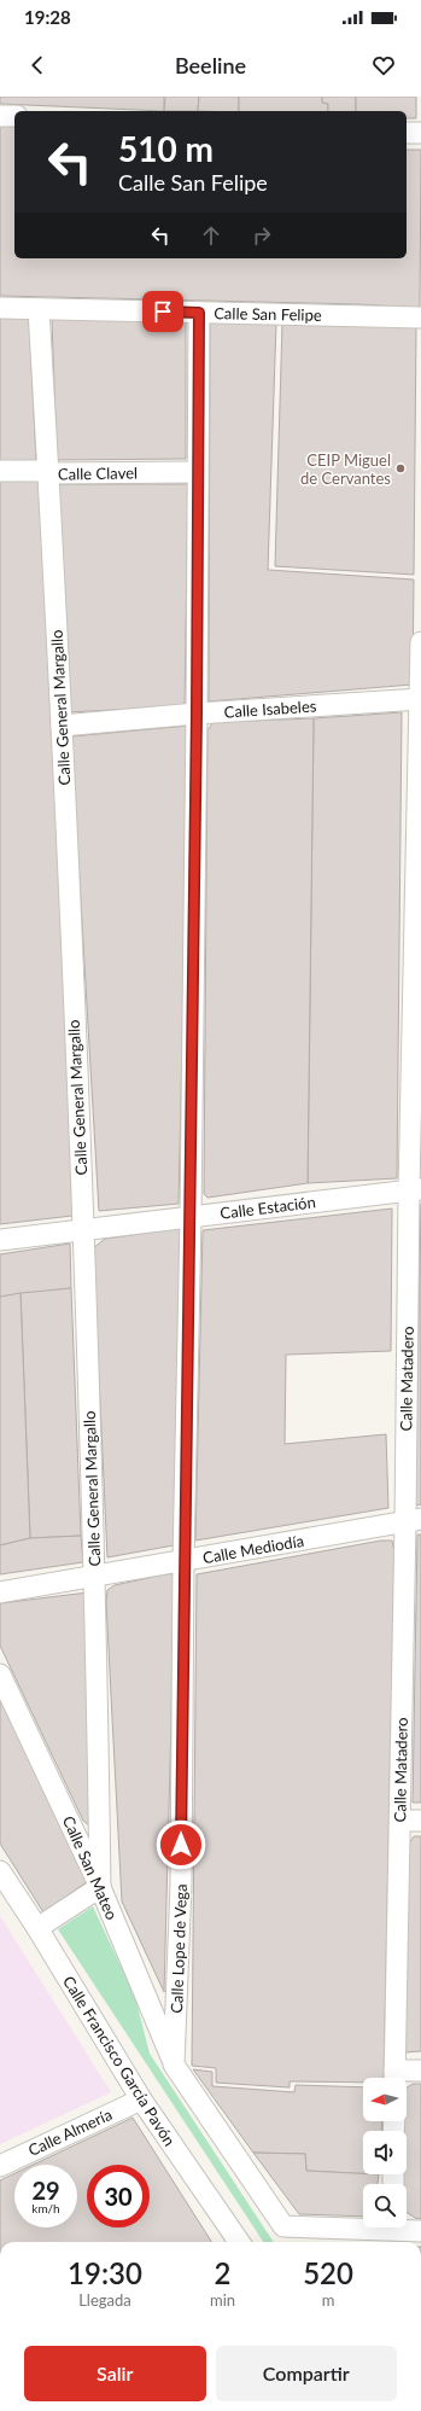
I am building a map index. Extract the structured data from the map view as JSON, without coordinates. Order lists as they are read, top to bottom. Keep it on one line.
{"streets":{"street":["Calle San Felipe","Calle Clavel","Calle General Margallo","Calle Isabeles","Calle Estación","Calle Matadero","Calle Mediodía","Calle San Mateo","Calle Lope de Vega","Calle Francisco García Pavón","Calle Almería"]},"crossings":[["Calle San Felipe","Calle General Margallo"],["Calle San Felipe","Calle Lope de Vega"],["Calle Clavel","Calle General Margallo"],["Calle Clavel","Calle Lope de Vega"],["Calle General Margallo","Calle Isabeles"],["Calle General Margallo","Calle Estación"],["Calle General Margallo","Calle Mediodía"],["Calle General Margallo","Calle San Mateo"],["Calle Isabeles","Calle Matadero"],["Calle Isabeles","Calle Lope de Vega"],["Calle Estación","Calle Matadero"],["Calle Estación","Calle Lope de Vega"],["Calle Matadero","Calle Mediodía"],["Calle Mediodía","Calle Lope de Vega"],["Calle San Mateo","Calle Lope de Vega"],["Calle Francisco García Pavón","Calle Almería"]],"places":["CEIP Miguel de Cervantes"],"north":"left","page":{"status":"19:28","header":"Beeline","turn":["510 m","Calle San Felipe"],"speed":"29 km/h","limit":"30","eta":["19:30","Llegada","2","min","520","m"],"buttons":["Salir","Compartir"]}}
